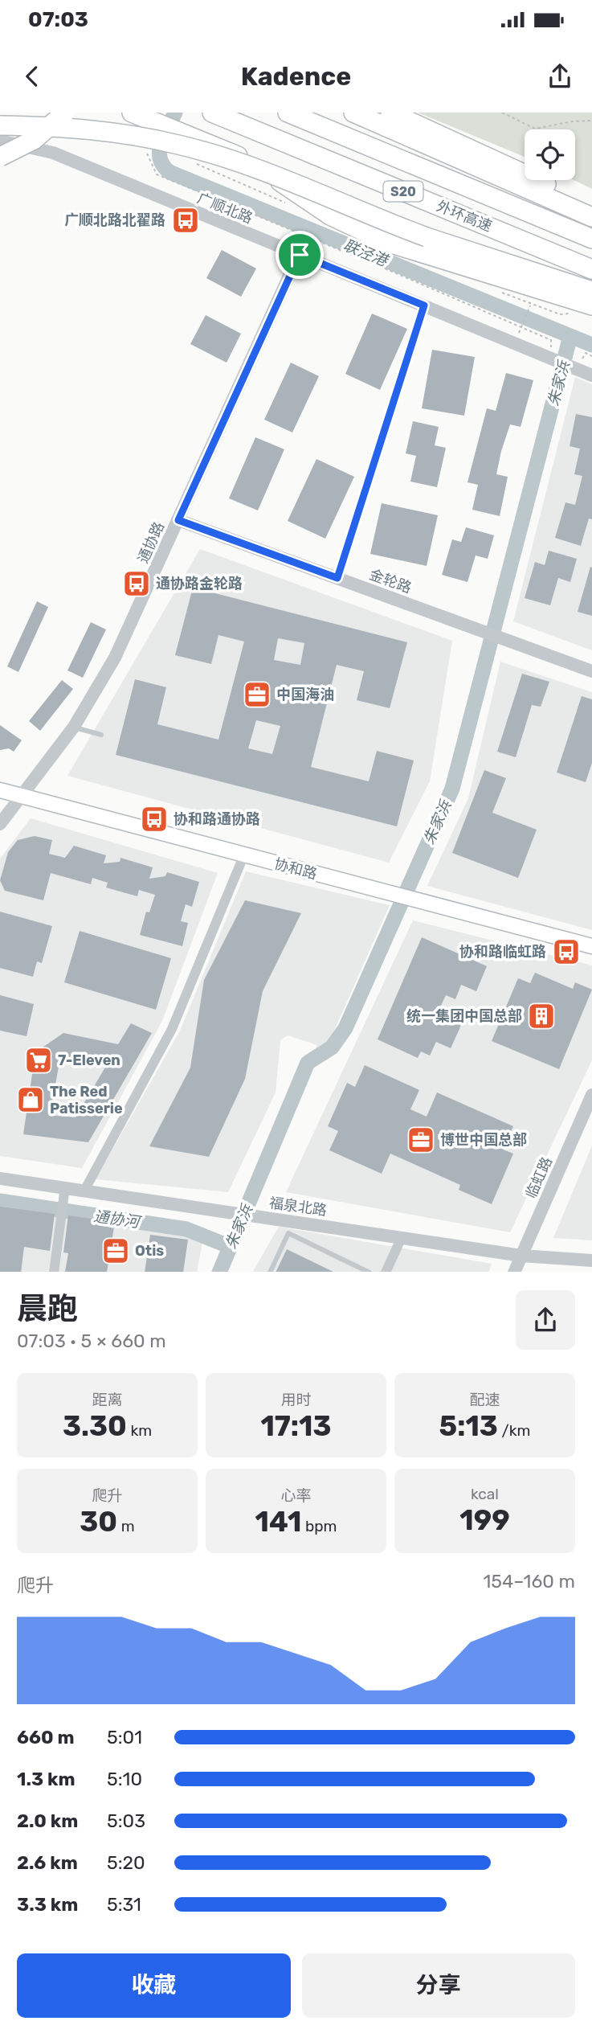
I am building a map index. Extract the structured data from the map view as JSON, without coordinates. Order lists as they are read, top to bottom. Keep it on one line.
{"streets":{"highway":["S20","外环高速"],"main road":["协和路"],"street":["广顺北路","通协路","金轮路","临虹路","福泉北路"]},"crossings":[["广顺北路","通协路"],["通协路","金轮路"],["通协路","协和路"],["临虹路","福泉北路"]],"water":["联泾港","朱家浜","通协河"],"places":{"bus stop":["广顺北路北翟路","通协路金轮路","协和路通协路","协和路临虹路"],"office":["中国海油","博世中国总部","Otis"],"building":["统一集团中国总部"],"supermarket":["7-Eleven"],"shop":["The Red Patisserie"]},"page":{"status":"07:03","header":"Kadence","heading":["晨跑","07:03 · 5 × 660 m"],"stats":[["距离","3.30 km"],["用时","17:13"],["配速","5:13 /km"],["爬升","30 m"],["心率","141 bpm"],["kcal","199"]],"chart":["爬升","154–160 m"],"list":[{"name":"660 m","note":"5:01"},{"name":"1.3 km","note":"5:10"},{"name":"2.0 km","note":"5:03"},{"name":"2.6 km","note":"5:20"},{"name":"3.3 km","note":"5:31"}],"buttons":["收藏","分享"]}}
